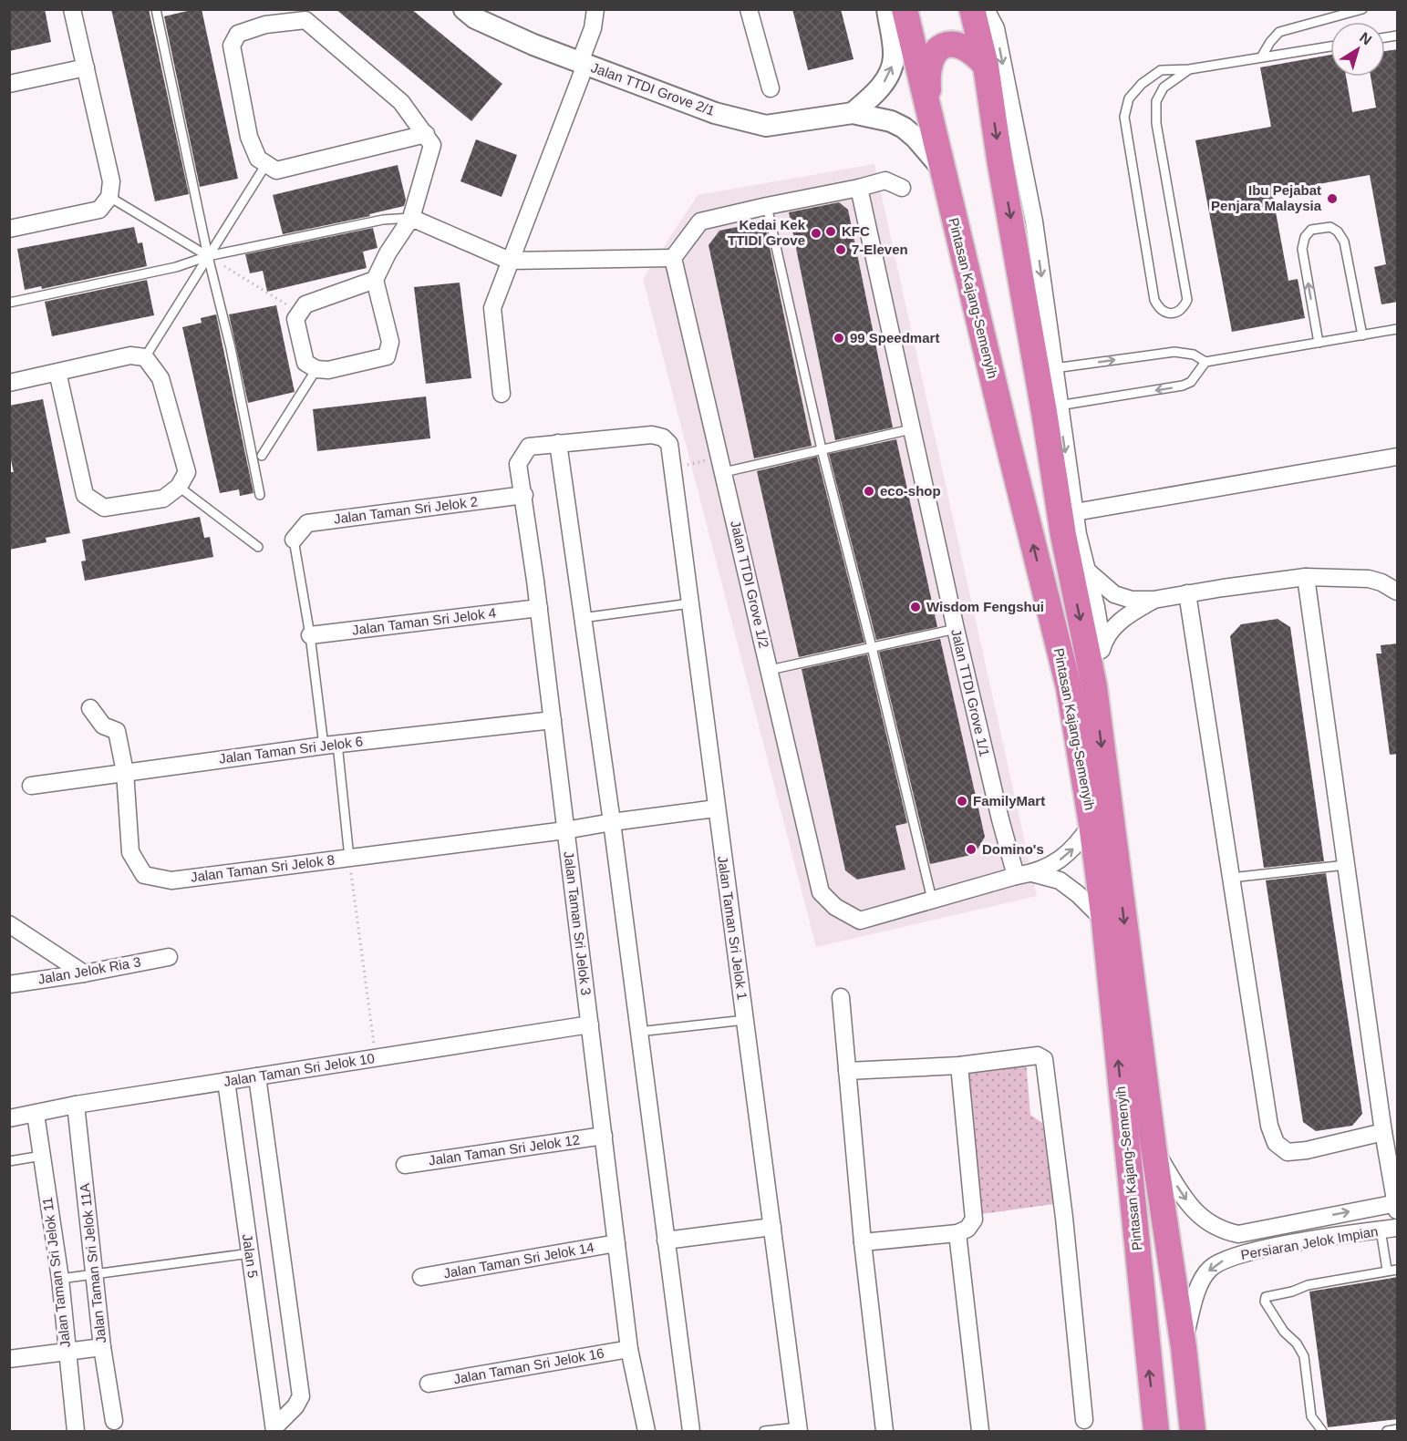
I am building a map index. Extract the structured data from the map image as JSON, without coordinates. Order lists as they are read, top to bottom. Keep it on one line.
{"streets":{"highway":["Pintasan Kajang-Semenyih"],"street":["Jalan TTDI Grove 2/1","Jalan Taman Sri Jelok 2","Jalan TTDI Grove 1/2","Jalan Taman Sri Jelok 4","Jalan TTDI Grove 1/1","Jalan Taman Sri Jelok 6","Jalan Taman Sri Jelok 8","Jalan Taman Sri Jelok 3","Jalan Taman Sri Jelok 1","Jalan Jelok Ria 3","Jalan Taman Sri Jelok 10","Jalan Taman Sri Jelok 12","Persiaran Jelok Impian","Jalan 5","Jalan Taman Sri Jelok 14","Jalan Taman Sri Jelok 11A","Jalan Taman Sri Jelok 11","Jalan Taman Sri Jelok 16"]},"crossings":[["Jalan TTDI Grove 2/1","Pintasan Kajang-Semenyih"],["Pintasan Kajang-Semenyih","Jalan TTDI Grove 1/2"],["Pintasan Kajang-Semenyih","Persiaran Jelok Impian"],["Jalan Taman Sri Jelok 2","Jalan Taman Sri Jelok 3"],["Jalan TTDI Grove 1/2","Jalan TTDI Grove 1/1"],["Jalan Taman Sri Jelok 4","Jalan Taman Sri Jelok 3"],["Jalan Taman Sri Jelok 6","Jalan Taman Sri Jelok 8"],["Jalan Taman Sri Jelok 6","Jalan Taman Sri Jelok 3"],["Jalan Taman Sri Jelok 8","Jalan Taman Sri Jelok 3"],["Jalan Taman Sri Jelok 8","Jalan Taman Sri Jelok 1"],["Jalan Taman Sri Jelok 3","Jalan Taman Sri Jelok 1"],["Jalan Taman Sri Jelok 3","Jalan Taman Sri Jelok 10"],["Jalan Taman Sri Jelok 3","Jalan Taman Sri Jelok 12"],["Jalan Taman Sri Jelok 3","Jalan Taman Sri Jelok 14"],["Jalan Taman Sri Jelok 3","Jalan Taman Sri Jelok 16"],["Jalan Taman Sri Jelok 10","Jalan 5"],["Jalan Taman Sri Jelok 10","Jalan Taman Sri Jelok 11A"],["Jalan Taman Sri Jelok 10","Jalan Taman Sri Jelok 11"]],"places":["Ibu Pejabat Penjara Malaysia","KFC","Kedai Kek TTIDI Grove","7-Eleven","99 Speedmart","eco-shop","Wisdom Fengshui","FamilyMart","Domino's"],"north":"top right"}
